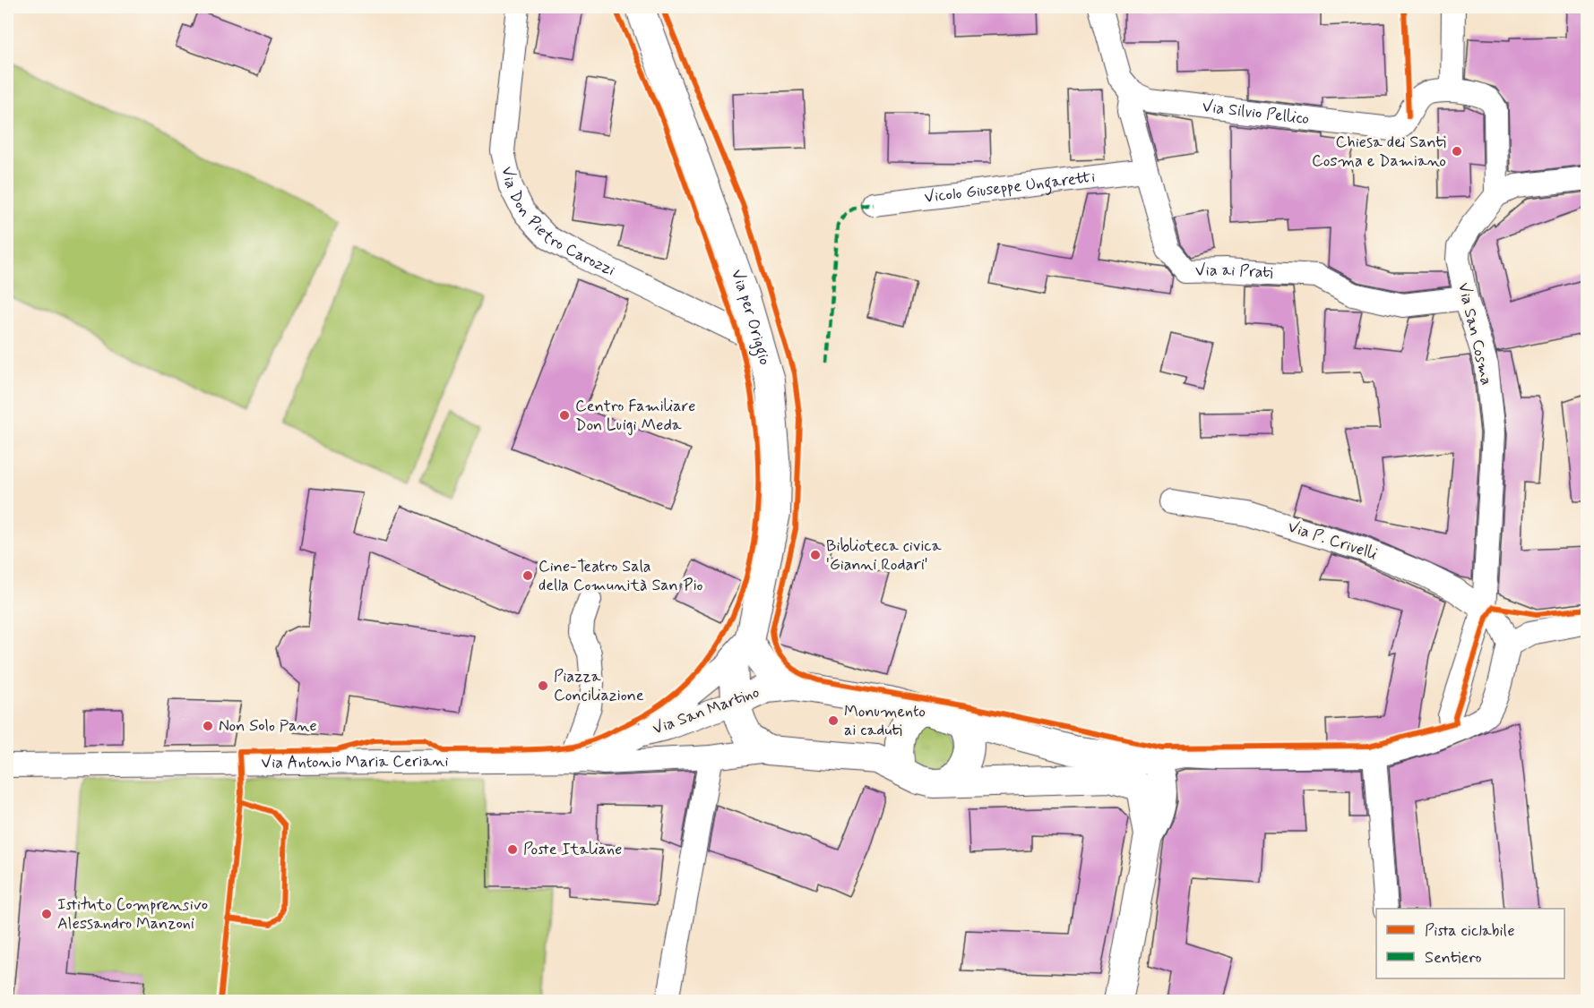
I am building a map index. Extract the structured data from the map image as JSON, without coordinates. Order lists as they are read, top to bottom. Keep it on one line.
{"streets":{"street":["Via Silvio Pellico","Vicolo Giuseppe Ungaretti","Via Don Pietro Carozzi","Via ai Prati","Via per Origgio","Via San Cosma","Via P. Crivelli","Via San Martino","Via Antonio Maria Ceriani"]},"crossings":[["Via Silvio Pellico","Via ai Prati"],["Via Silvio Pellico","Via San Cosma"],["Vicolo Giuseppe Ungaretti","Via ai Prati"],["Via Don Pietro Carozzi","Via per Origgio"],["Via ai Prati","Via San Cosma"],["Via per Origgio","Via San Martino"],["Via per Origgio","Via Antonio Maria Ceriani"],["Via San Cosma","Via P. Crivelli"],["Via San Cosma","Via San Martino"],["Via P. Crivelli","Via San Martino"],["Via San Martino","Via Antonio Maria Ceriani"]],"places":["Chiesa dei Santi Cosma e Damiano","Centro Familiare Don Luigi Meda","Biblioteca civica 'Gianni Rodari'","Cine-Teatro Sala della Comunità San Pio","Piazza Conciliazione","Monumento ai caduti","Non Solo Pane","Poste Italiane","Istituto Comprensivo Alessandro Manzoni"],"legend":["Pista ciclabile","Sentiero"]}
